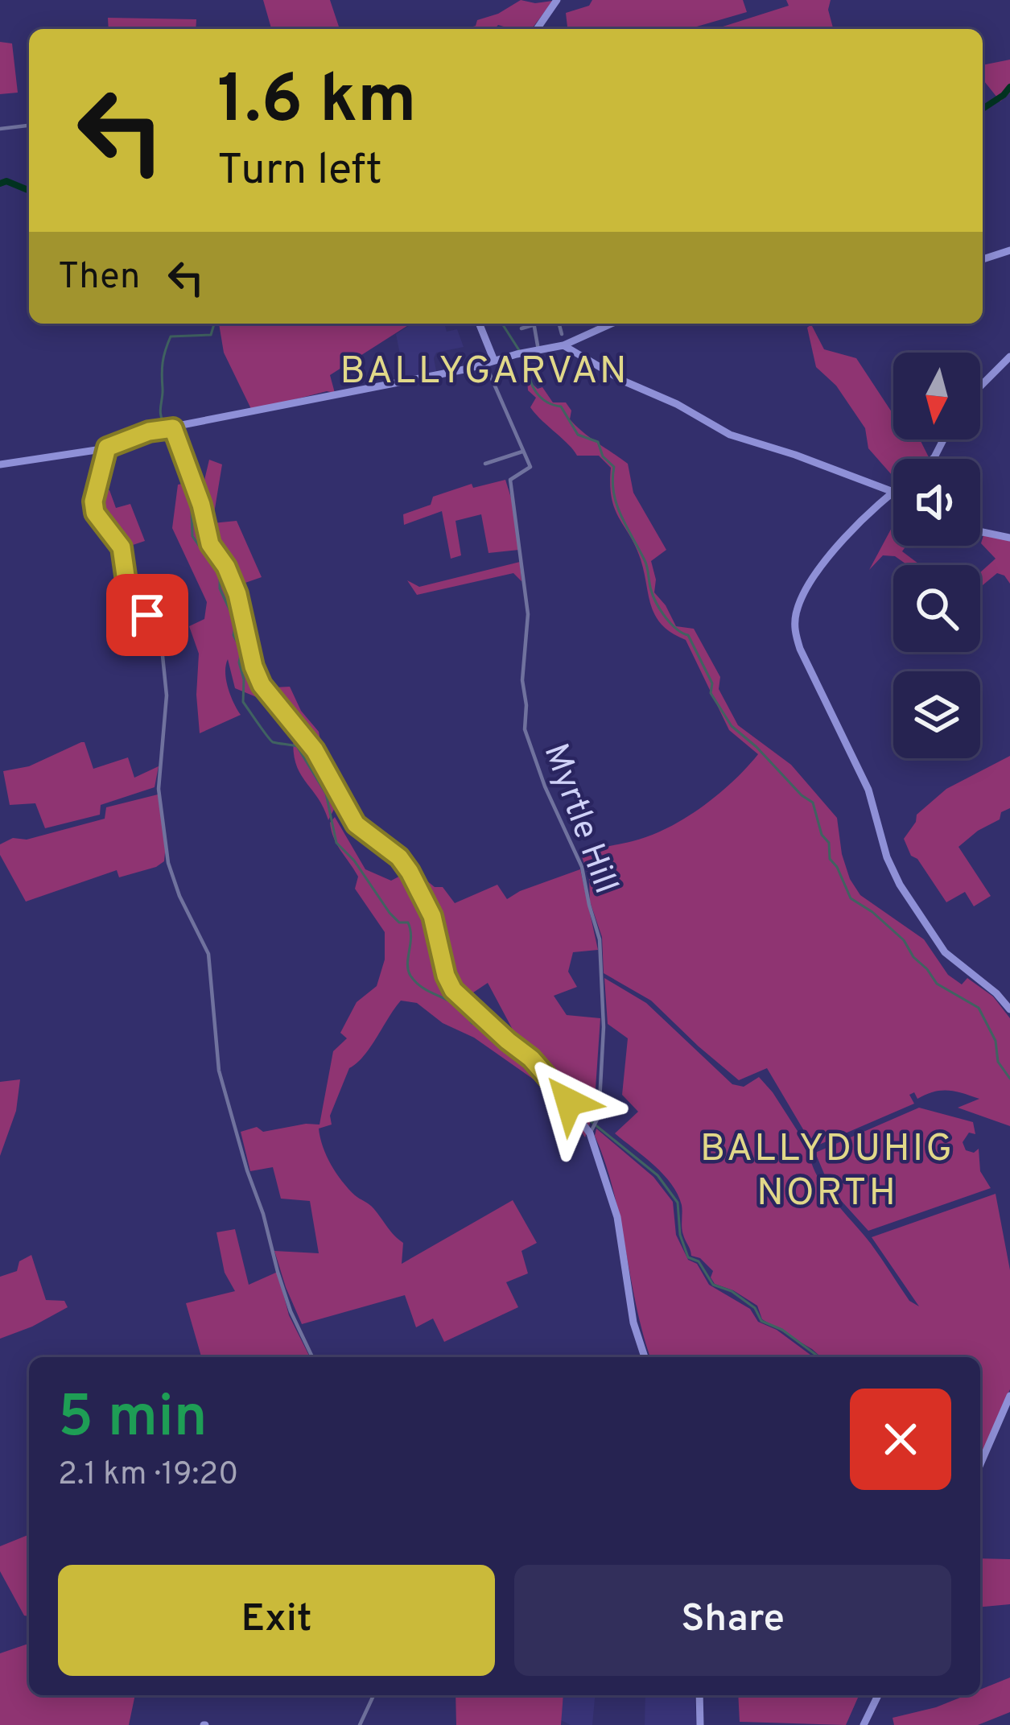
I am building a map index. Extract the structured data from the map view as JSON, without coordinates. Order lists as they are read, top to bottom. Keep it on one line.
{"streets":{"street":["Myrtle Hill"]},"districts":["BALLYGARVAN","BALLYDUHIG NORTH"],"north":"bottom","page":{"turn":["1.6 km","Turn left"],"then":"Then","heading":["5 min","2.1 km · 19:20"],"buttons":["Exit","Share"]}}
